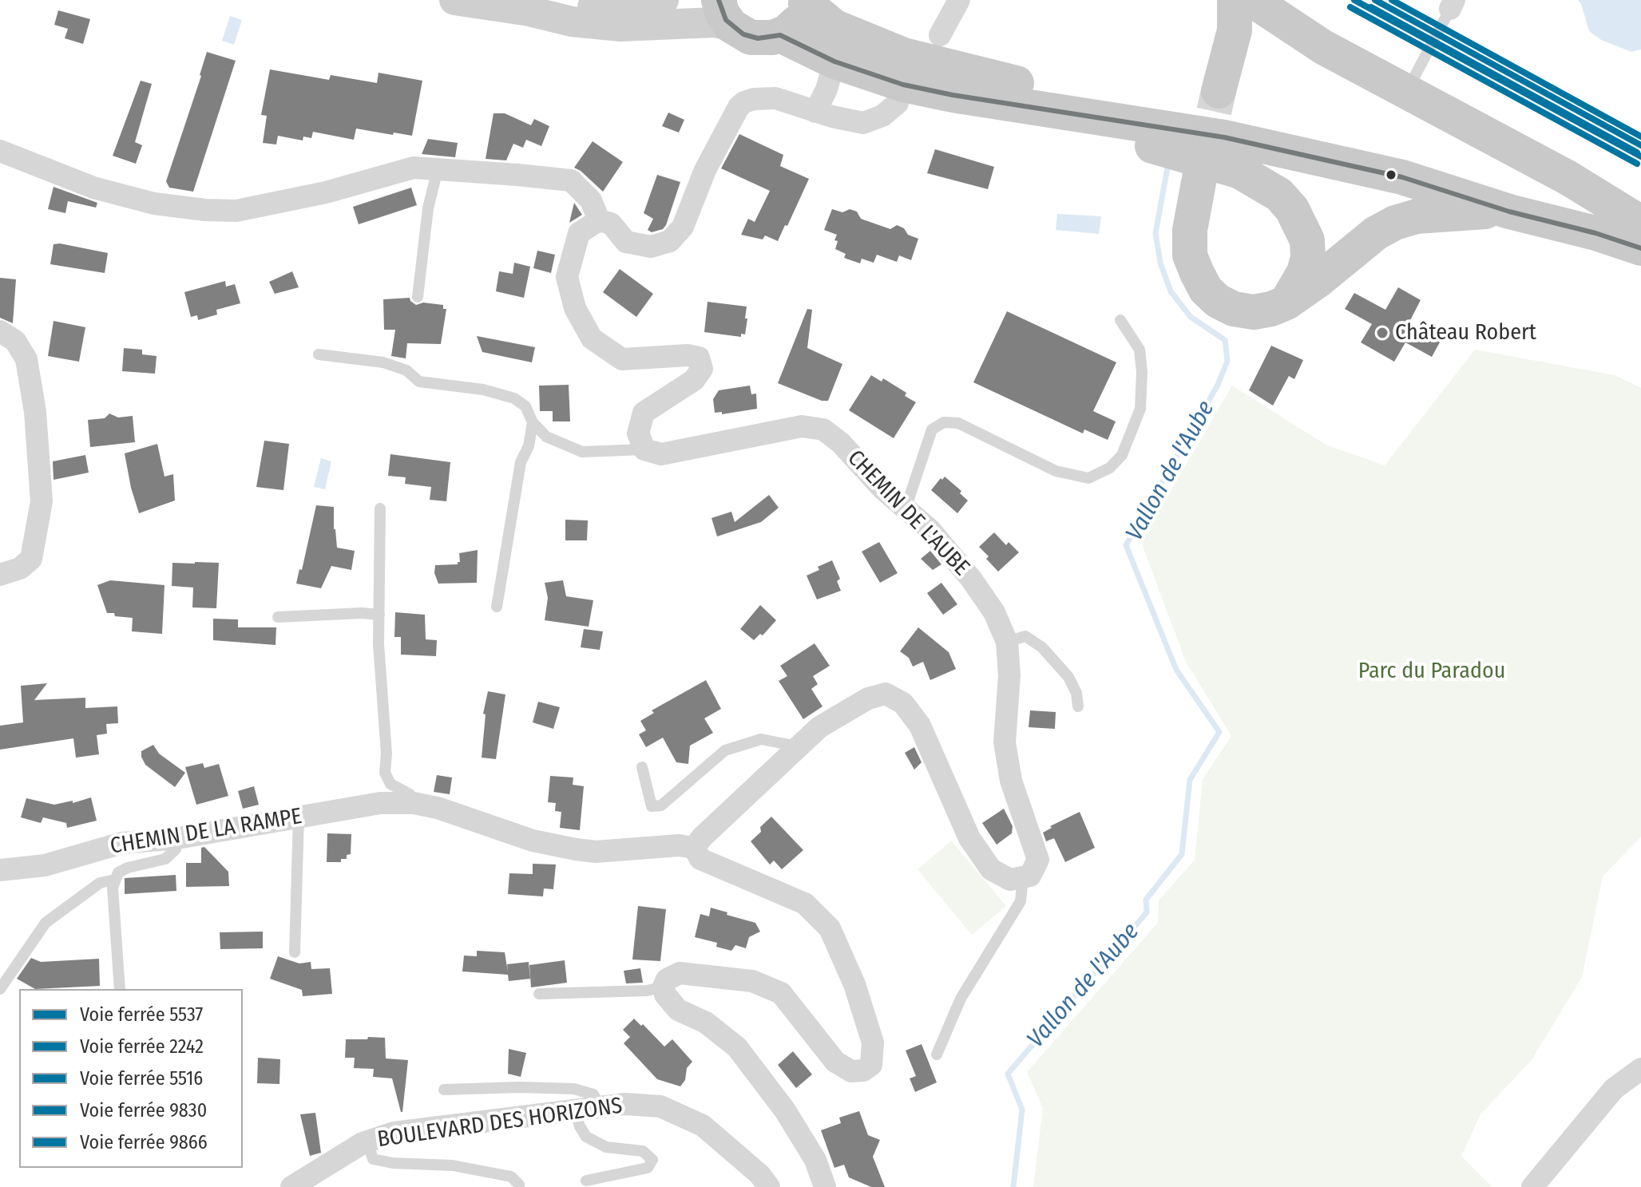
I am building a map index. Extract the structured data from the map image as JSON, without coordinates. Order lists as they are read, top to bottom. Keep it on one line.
{"streets":{"street":["CHEMIN DE L'AUBE","CHEMIN DE LA RAMPE","BOULEVARD DES HORIZONS"]},"water":["Vallon de l'Aube"],"parks":["Parc du Paradou"],"places":["Château Robert"],"lines":["rail line 5537","rail line 2242","rail line 9866","rail line 5516","rail line 9830"],"legend":["Voie ferrée 5537","Voie ferrée 2242","Voie ferrée 5516","Voie ferrée 9830","Voie ferrée 9866"]}
